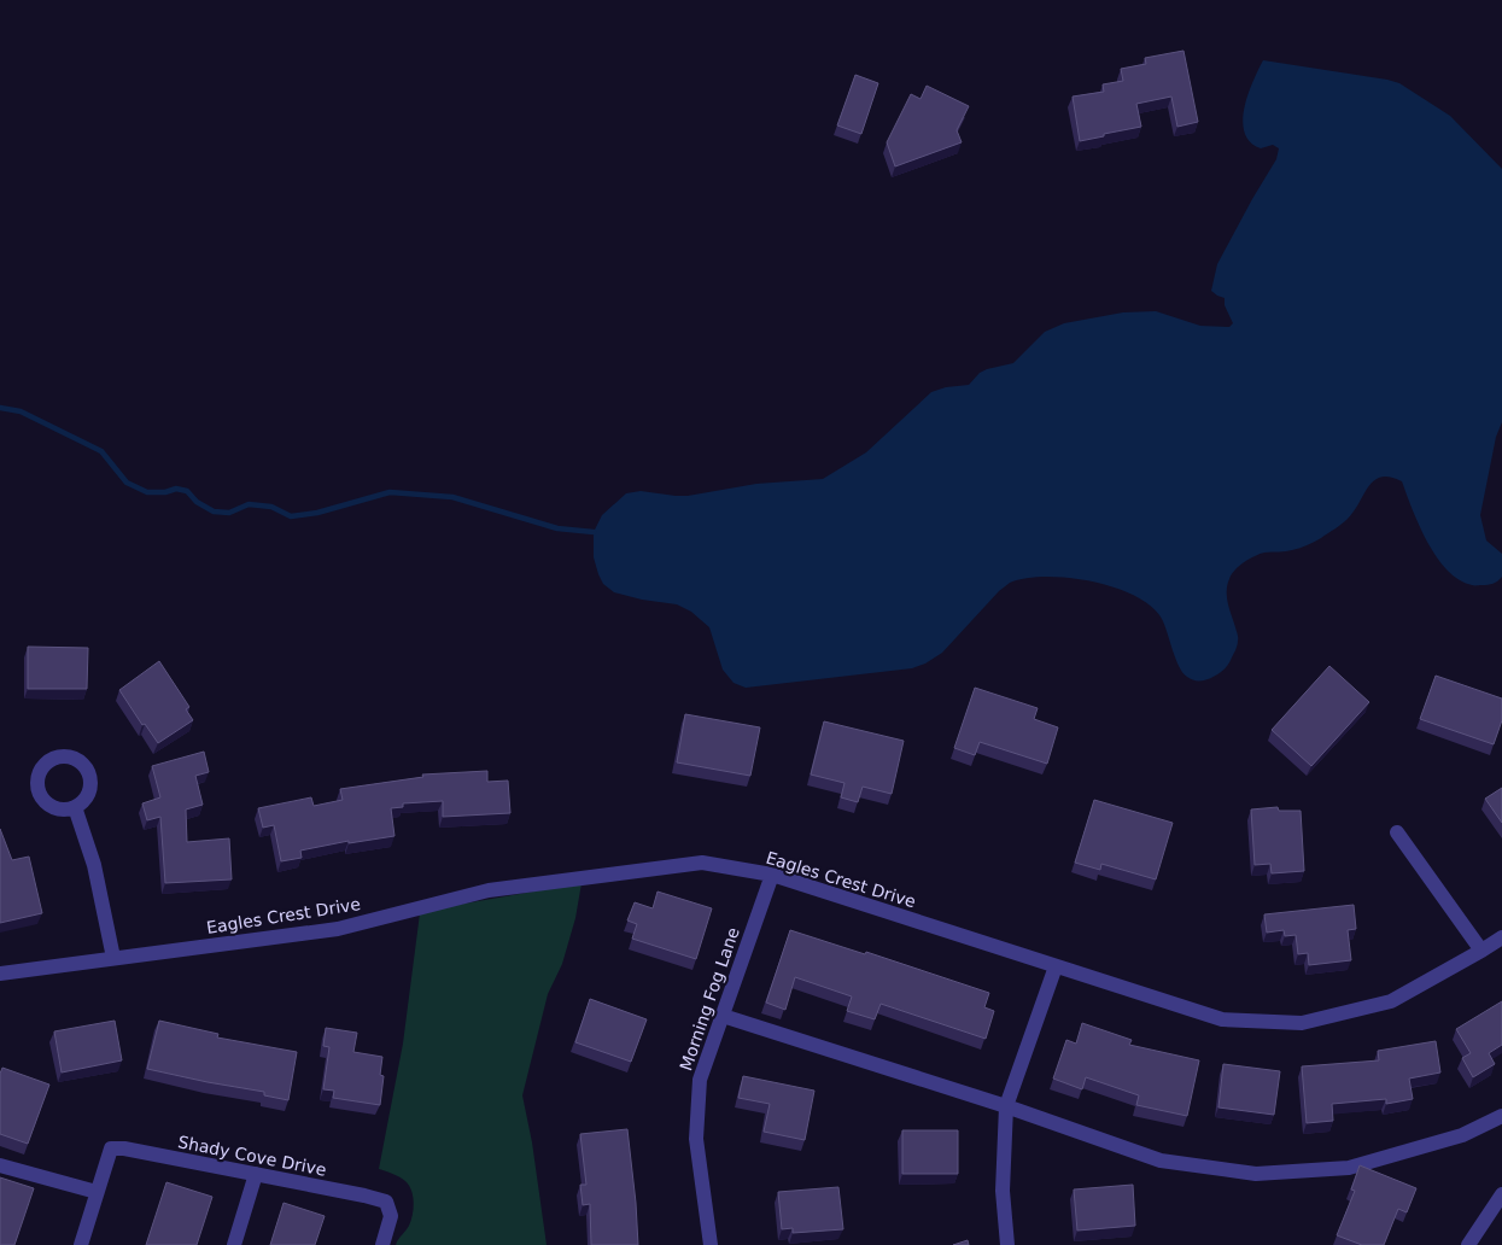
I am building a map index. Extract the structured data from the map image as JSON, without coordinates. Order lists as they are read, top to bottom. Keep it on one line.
{"streets":{"street":["Eagles Crest Drive","Morning Fog Lane","Shady Cove Drive"]},"crossings":[["Eagles Crest Drive","Morning Fog Lane"]]}
